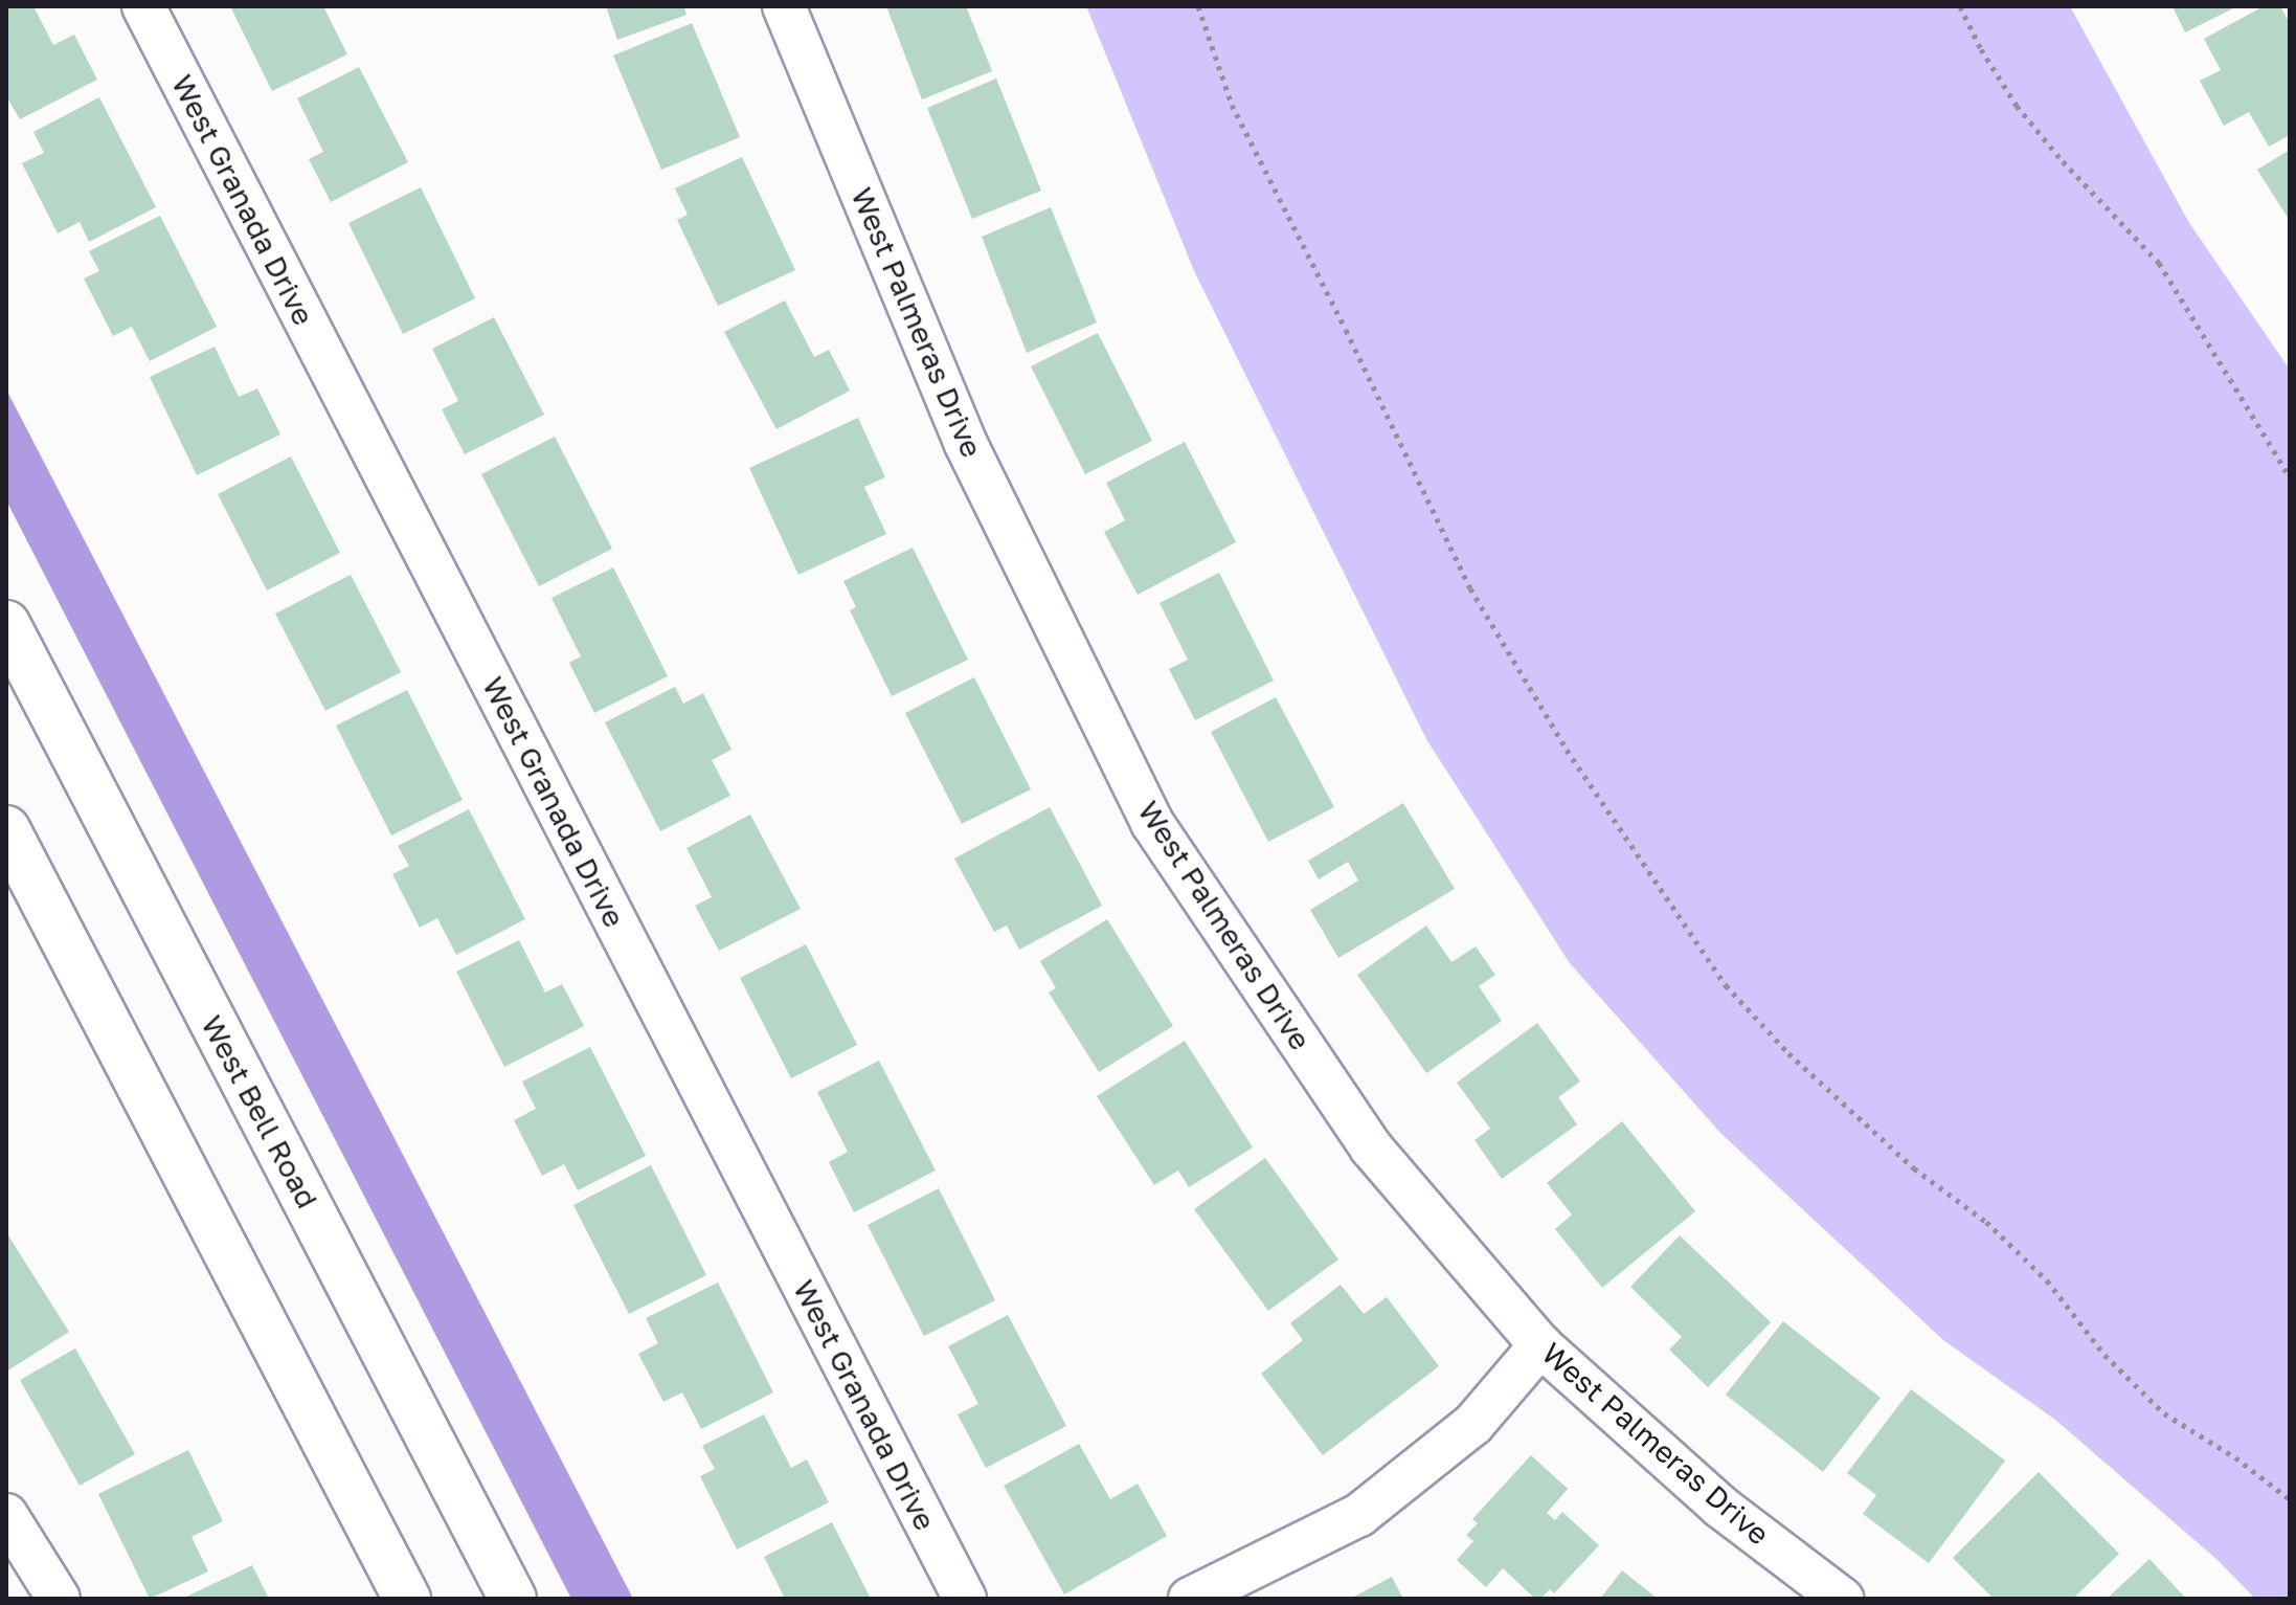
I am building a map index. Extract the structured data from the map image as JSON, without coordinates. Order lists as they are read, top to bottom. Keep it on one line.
{"streets":{"main road":["West Bell Road"],"street":["West Granada Drive","West Palmeras Drive"]}}
